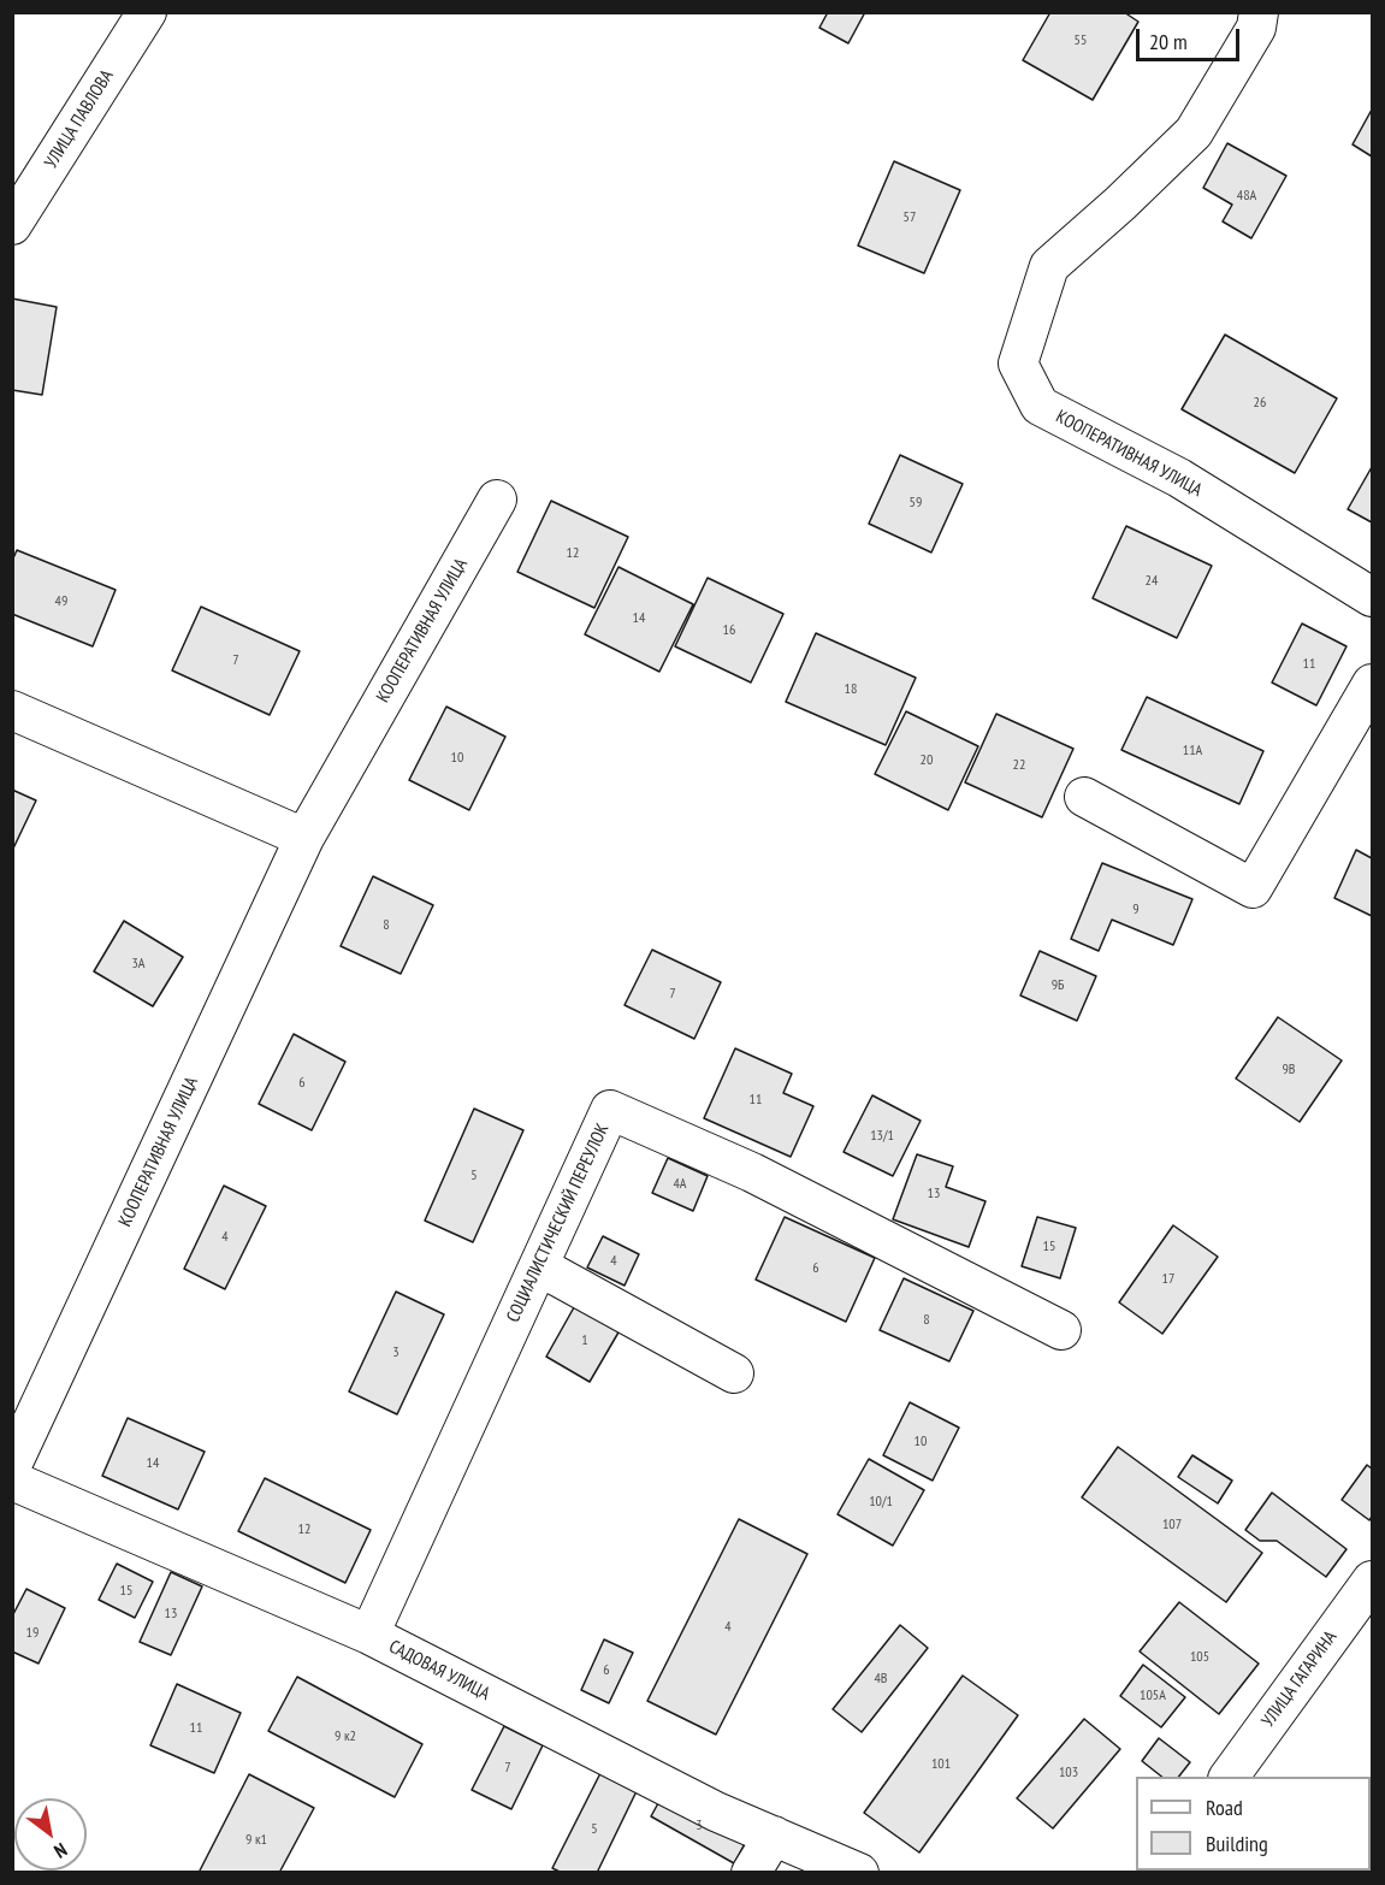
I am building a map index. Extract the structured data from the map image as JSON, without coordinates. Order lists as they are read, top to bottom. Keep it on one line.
{"streets":{"street":["УЛИЦА ПАВЛОВА","КООПЕРАТИВНАЯ УЛИЦА","СОЦИАЛИСТИЧЕСКИЙ ПЕРЕУЛОК","САДОВАЯ УЛИЦА","УЛИЦА ГАГАРИНА"]},"crossings":[["СОЦИАЛИСТИЧЕСКИЙ ПЕРЕУЛОК","САДОВАЯ УЛИЦА"]],"house_numbers":["55","48А","57","26","59","12","24","49","14","16","7","11","18","11А","10","20","22","9","8","3А","9Б","7","9В","6","11","13/1","5","4А","13","4","15","4","6","17","8","1","3","10","14","10/1","107","12","15","13","4","19","105","6","4В","105А","11","9 к2","101","7","103","3","5","9 к1"],"legend":["Road","Building"],"scale_bar":"20 m","north":"bottom right"}
